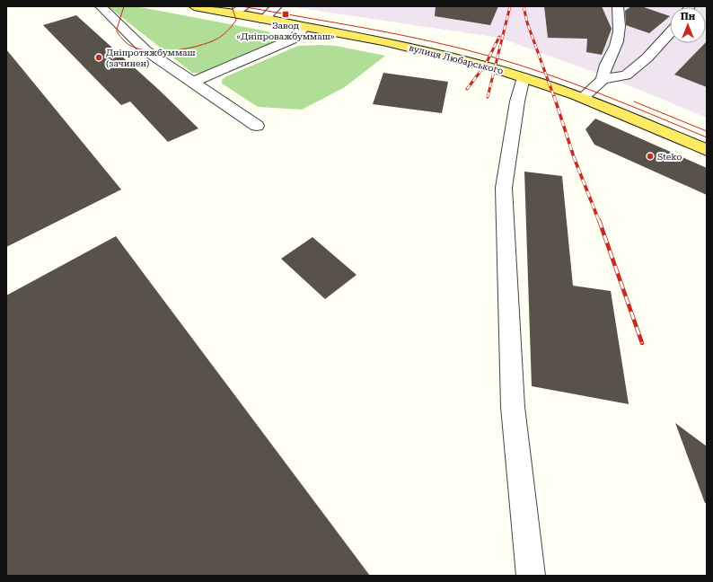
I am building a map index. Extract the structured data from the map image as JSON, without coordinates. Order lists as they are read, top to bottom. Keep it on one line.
{"streets":{"main road":["вулиця Любарського"]},"places":{"transit":["Завод «Дніпроважбуммаш»"],"other":["Дніпротяжбуммаш (зачинен)","Steko"]},"north":"top"}
